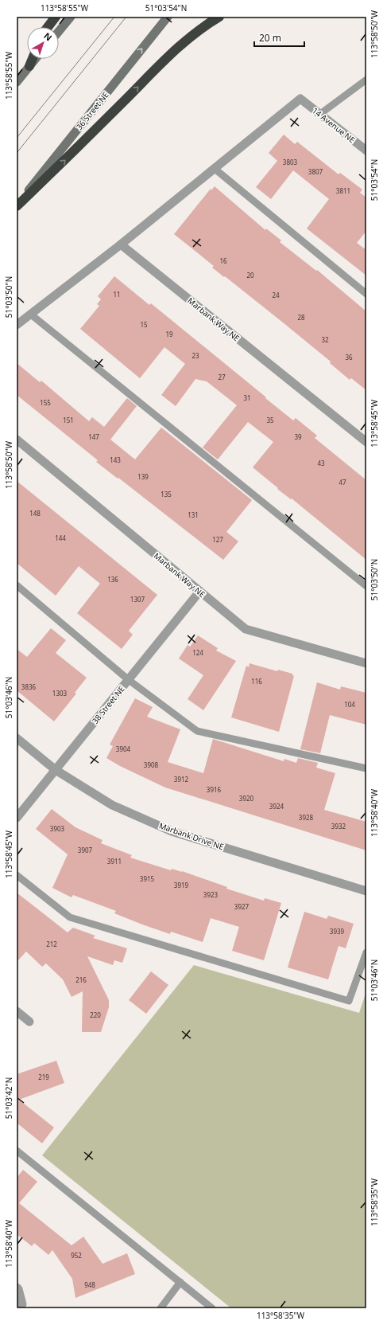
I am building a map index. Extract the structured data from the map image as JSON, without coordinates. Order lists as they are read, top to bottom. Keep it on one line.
{"streets":{"main road":["36 Street NE"],"street":["14 Avenue NE","Marbank Way NE","38 Street NE","Marbank Drive NE"]},"crossings":[["Marbank Way NE","38 Street NE"],["38 Street NE","Marbank Drive NE"]],"one_way":["36 Street NE"],"house_numbers":["3803","3807","3811","16","20","11","24","28","15","19","32","23","36","27","31","155","151","35","147","39","143","43","139","47","135","148","131","144","127","136","1307","124","116","3836","1303","104","3904","3908","3912","3916","3920","3924","3928","3932","3903","3907","3911","3915","3919","3923","3927","3939","212","216","220","219","952","948"],"scale_bar":"20 m","north":"top right","coordinates":["113°58'55\"W","51°03'54\"N","113°58'50\"W","51°03'50\"N","113°58'45\"W","51°03'46\"N","113°58'40\"W","51°03'42\"N","113°58'35\"W"]}
